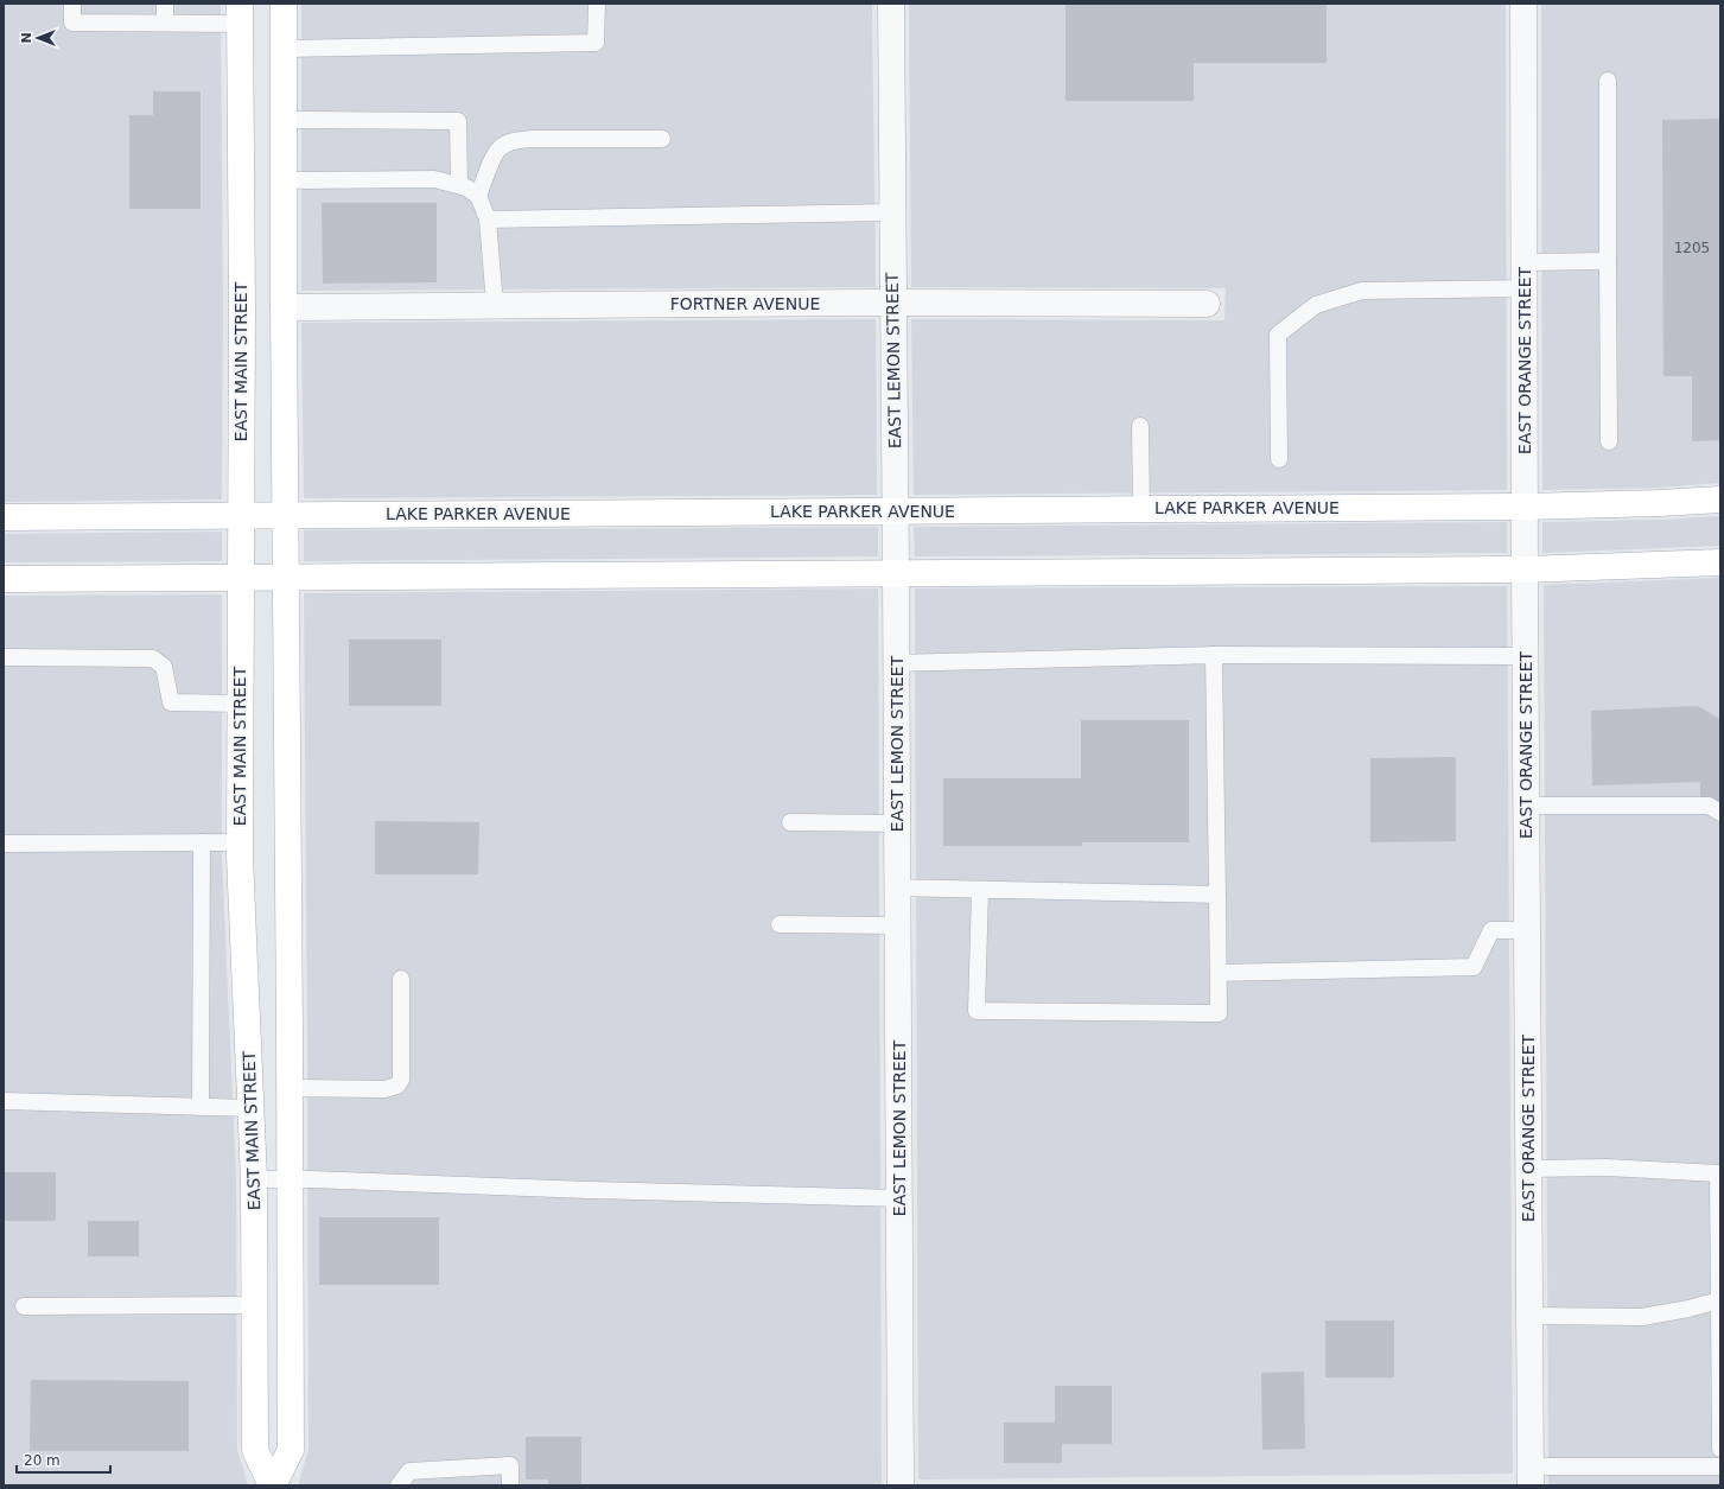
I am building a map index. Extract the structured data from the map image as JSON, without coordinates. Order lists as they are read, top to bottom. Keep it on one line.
{"streets":{"main road":["EAST MAIN STREET","LAKE PARKER AVENUE"],"street":["FORTNER AVENUE","EAST LEMON STREET","EAST ORANGE STREET"]},"crossings":[["FORTNER AVENUE","EAST LEMON STREET"],["FORTNER AVENUE","EAST MAIN STREET"],["EAST LEMON STREET","LAKE PARKER AVENUE"],["EAST ORANGE STREET","LAKE PARKER AVENUE"],["EAST MAIN STREET","LAKE PARKER AVENUE"]],"house_numbers":["1205"],"scale_bar":"20 m","north":"left"}
